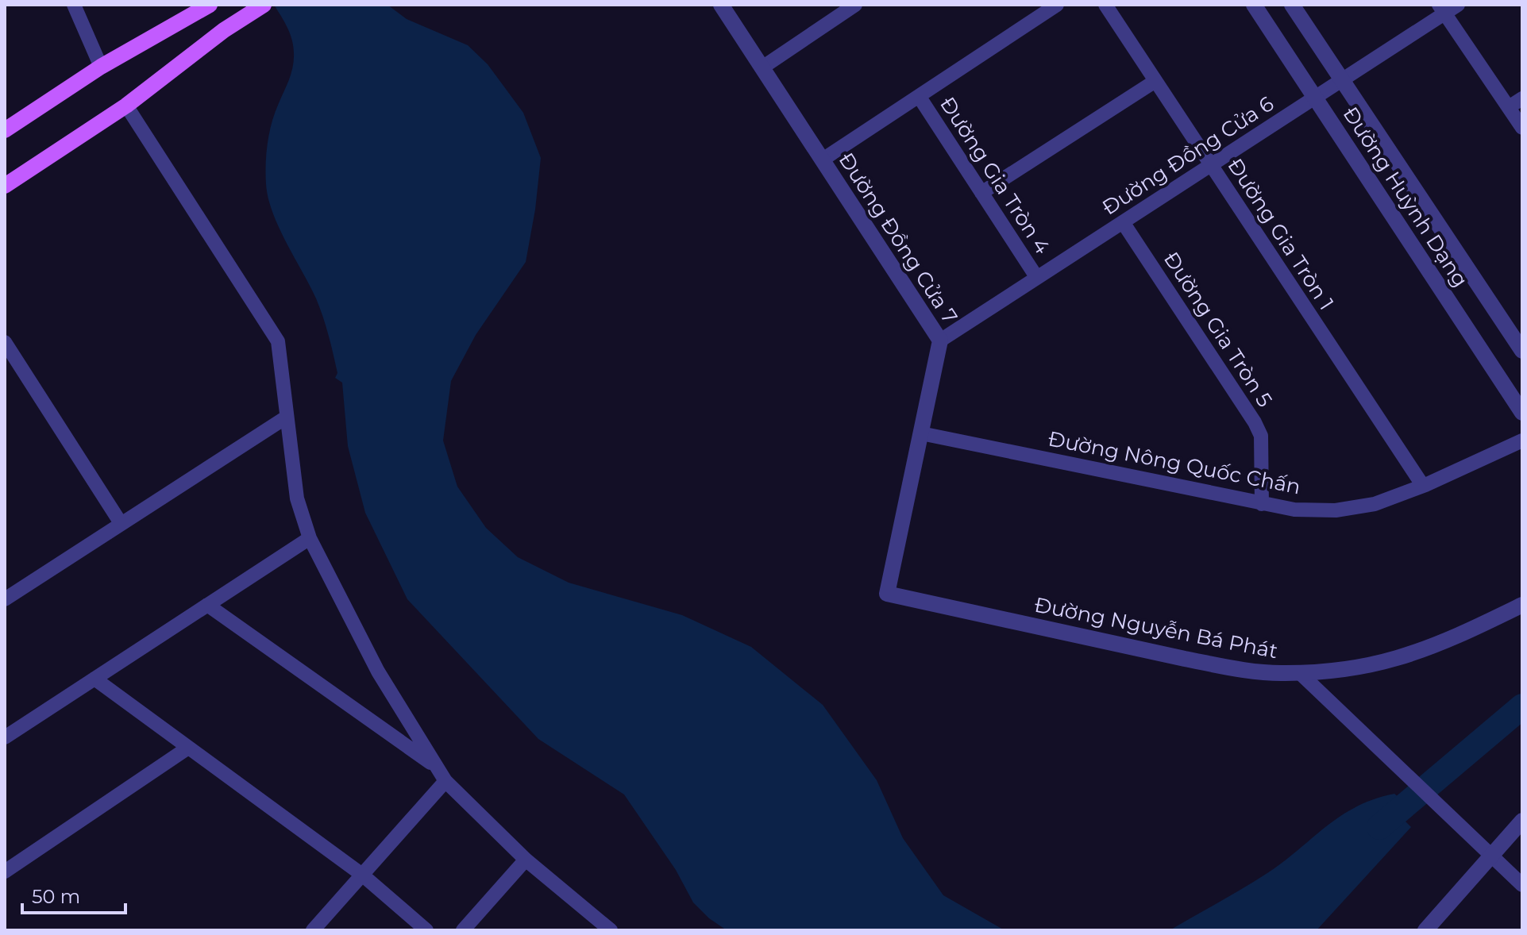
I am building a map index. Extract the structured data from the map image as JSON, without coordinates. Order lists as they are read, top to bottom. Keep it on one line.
{"streets":{"street":["Đường Đồng Cửa 6","Đường Gia Tròn 4","Đường Huỳnh Dạng","Đường Gia Tròn 1","Đường Đồng Cửa 7","Đường Gia Tròn 5","Đường Nông Quốc Chấn","Đường Nguyễn Bá Phát"]},"crossings":[["Đường Đồng Cửa 6","Đường Gia Tròn 4"],["Đường Đồng Cửa 6","Đường Huỳnh Dạng"],["Đường Đồng Cửa 6","Đường Gia Tròn 1"],["Đường Đồng Cửa 6","Đường Đồng Cửa 7"],["Đường Đồng Cửa 6","Đường Gia Tròn 5"],["Đường Gia Tròn 1","Đường Nông Quốc Chấn"],["Đường Đồng Cửa 7","Đường Nông Quốc Chấn"],["Đường Đồng Cửa 7","Đường Nguyễn Bá Phát"],["Đường Gia Tròn 5","Đường Nông Quốc Chấn"]],"scale_bar":"50 m"}
